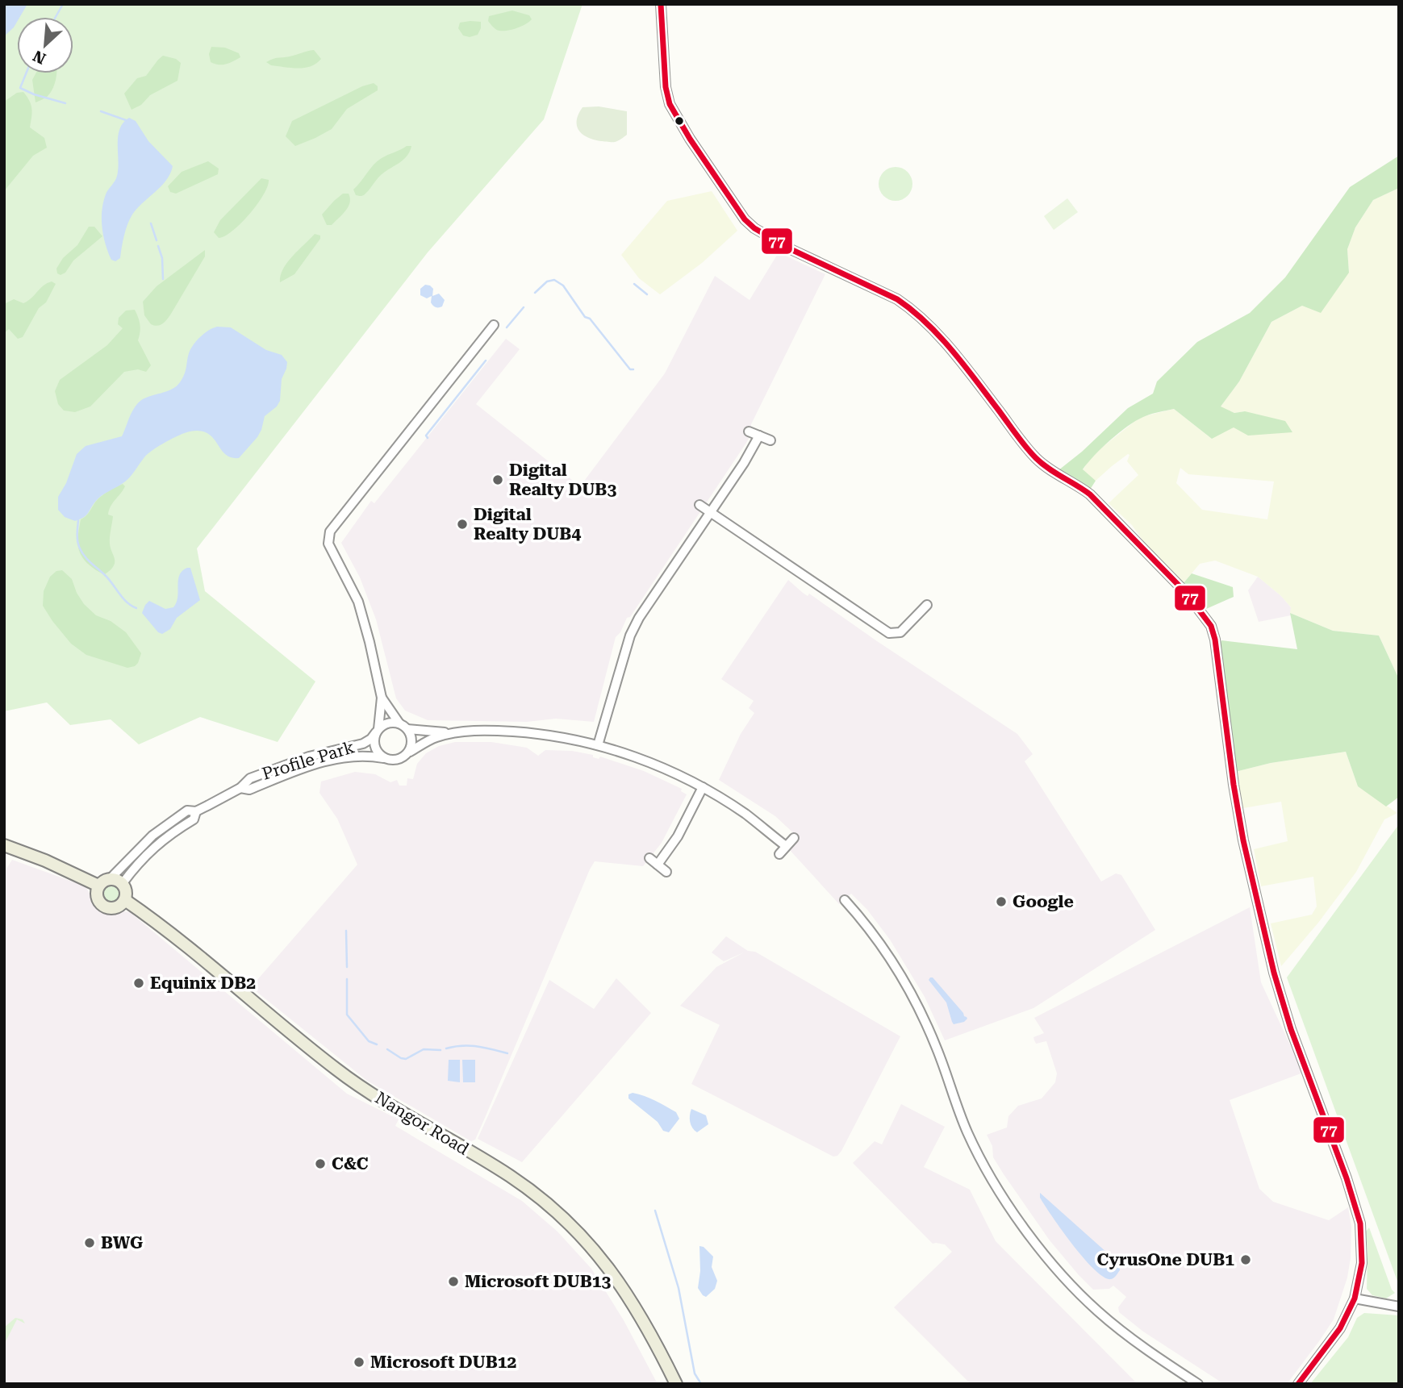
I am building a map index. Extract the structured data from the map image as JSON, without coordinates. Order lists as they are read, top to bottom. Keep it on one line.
{"streets":{"main road":["Nangor Road"],"street":["Profile Park"]},"crossings":[["Profile Park","Nangor Road"]],"places":["Digital Realty DUB3","Digital Realty DUB4","Google","Equinix DB2","C&C","BWG","CyrusOne DUB1","Microsoft DUB13","Microsoft DUB12"],"lines":["transit line 77"],"north":"bottom left"}
